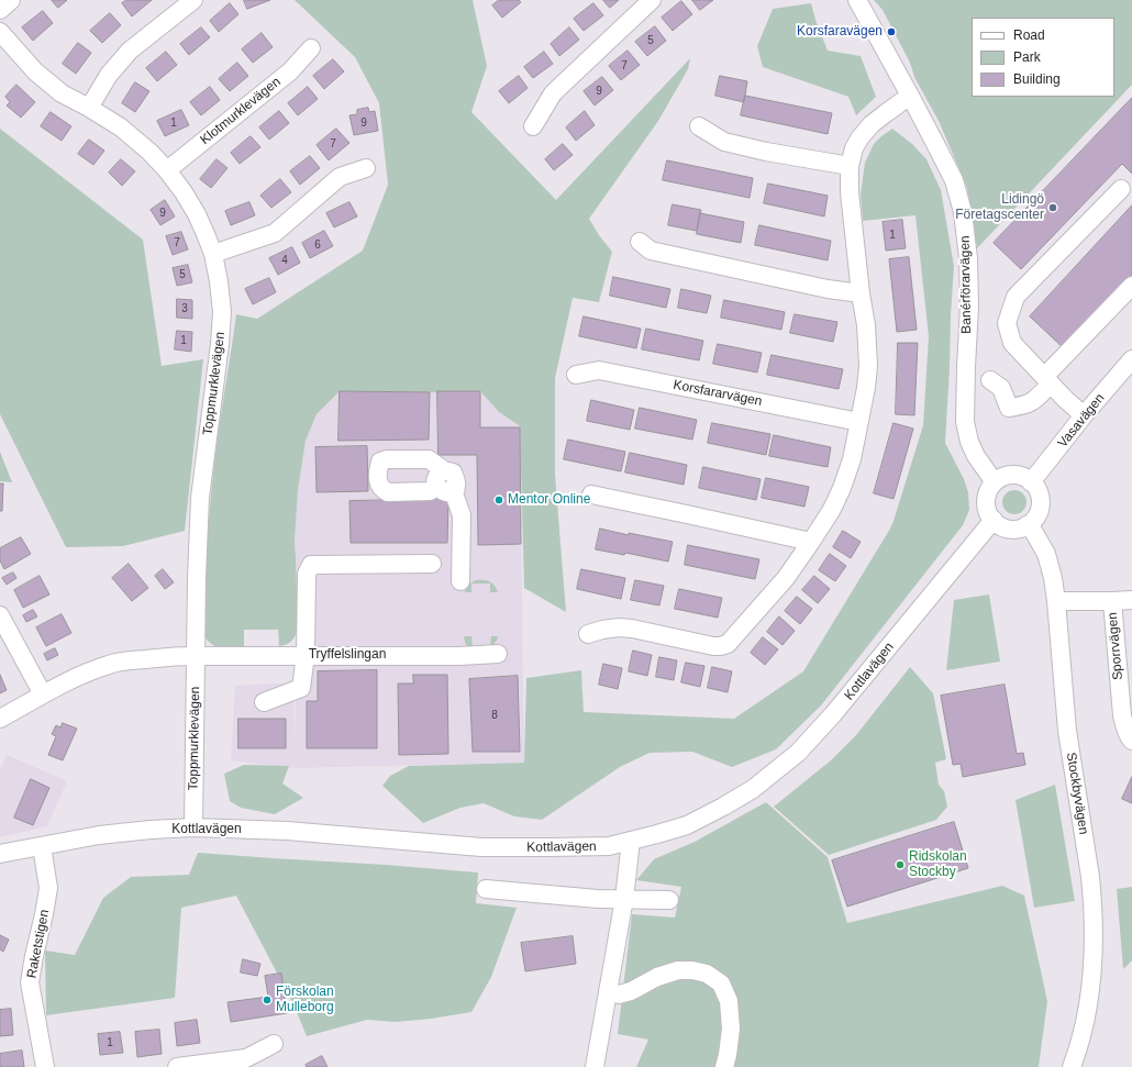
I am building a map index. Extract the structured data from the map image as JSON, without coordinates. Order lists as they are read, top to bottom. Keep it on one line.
{"streets":{"street":["Klotmurklevägen","Banérförarvägen","Toppmurklevägen","Korsfararvägen","Vasavägen","Sporrvägen","Tryffelslingan","Kottlavägen","Stockbyvägen","Raketstigen"]},"crossings":[["Klotmurklevägen","Toppmurklevägen"],["Banérförarvägen","Vasavägen"],["Banérförarvägen","Kottlavägen"],["Banérförarvägen","Stockbyvägen"],["Toppmurklevägen","Tryffelslingan"],["Toppmurklevägen","Kottlavägen"],["Vasavägen","Kottlavägen"],["Vasavägen","Stockbyvägen"],["Kottlavägen","Stockbyvägen"],["Kottlavägen","Raketstigen"]],"places":["Korsfaravägen","Lidingö Företagscenter","Mentor Online","Ridskolan Stockby","Förskolan Mulleborg"],"house_numbers":["5","7","9","1","9","7","9","1","7","6","4","5","3","1","8","1"],"legend":["Road","Park","Building"]}
